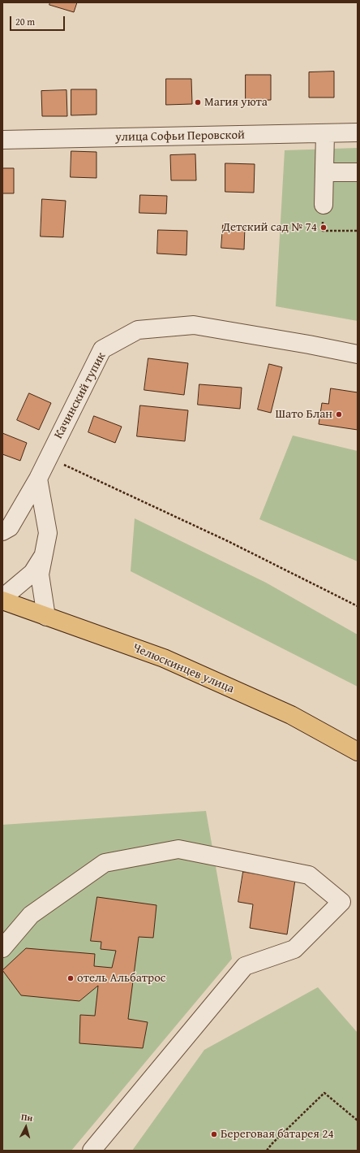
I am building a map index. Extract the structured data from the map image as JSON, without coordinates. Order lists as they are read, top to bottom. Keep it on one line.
{"streets":{"main road":["Челюскинцев улица"],"street":["улица Софьи Перовской","Качинский тупик"]},"places":["Магия уюта","Детский сад № 74","Шато Блан","отель Альбатрос","Береговая батарея 24"],"scale_bar":"20 m","north":"top"}
